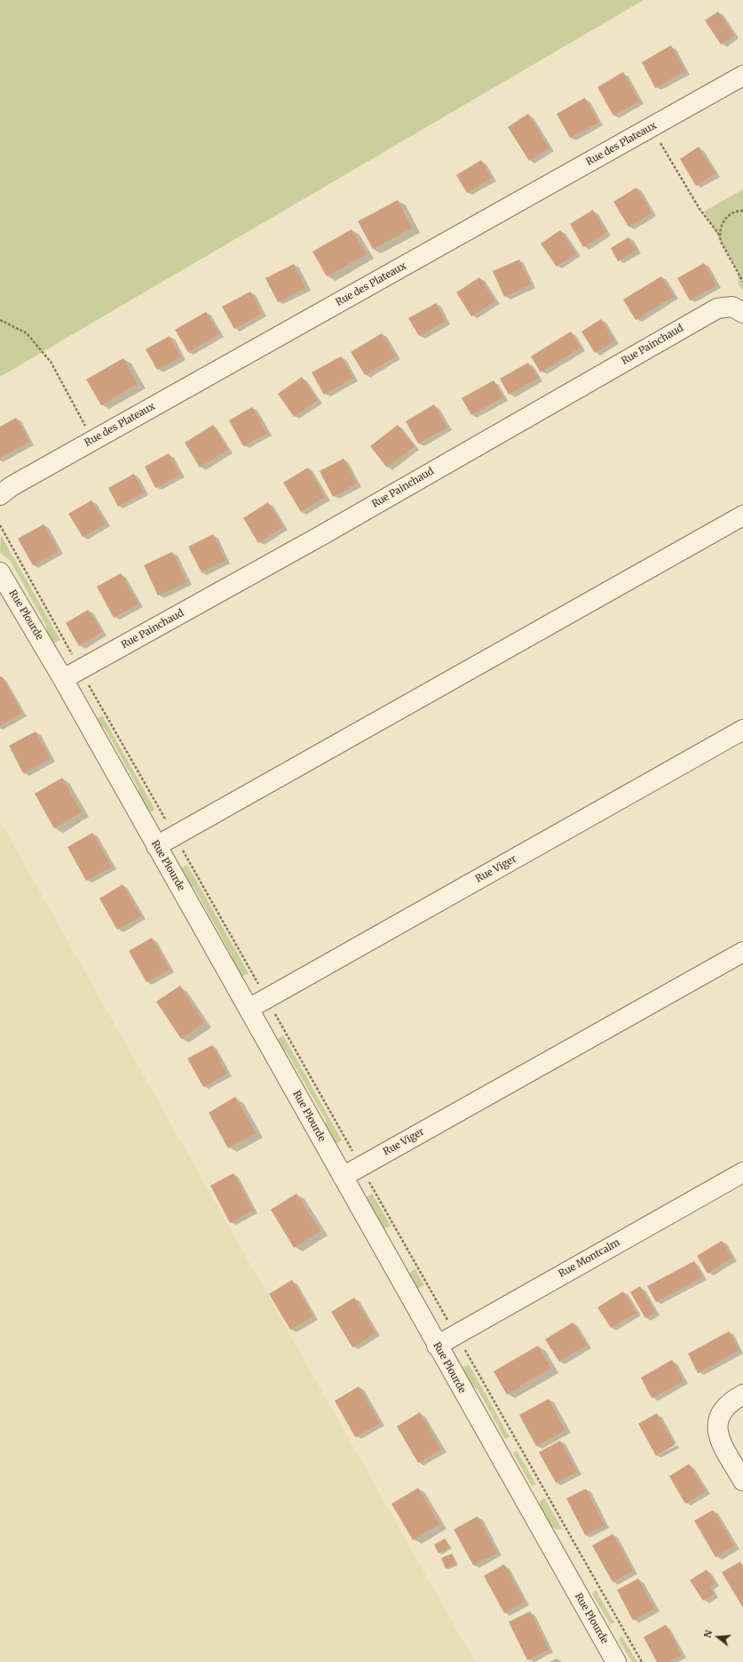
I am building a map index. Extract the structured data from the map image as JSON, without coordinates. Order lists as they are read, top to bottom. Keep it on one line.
{"streets":{"street":["Rue des Plateaux","Rue Painchaud","Rue Plourde","Rue Viger","Rue Montcalm"]},"crossings":[["Rue Painchaud","Rue Plourde"],["Rue Plourde","Rue Viger"],["Rue Plourde","Rue Montcalm"]],"north":"left"}
